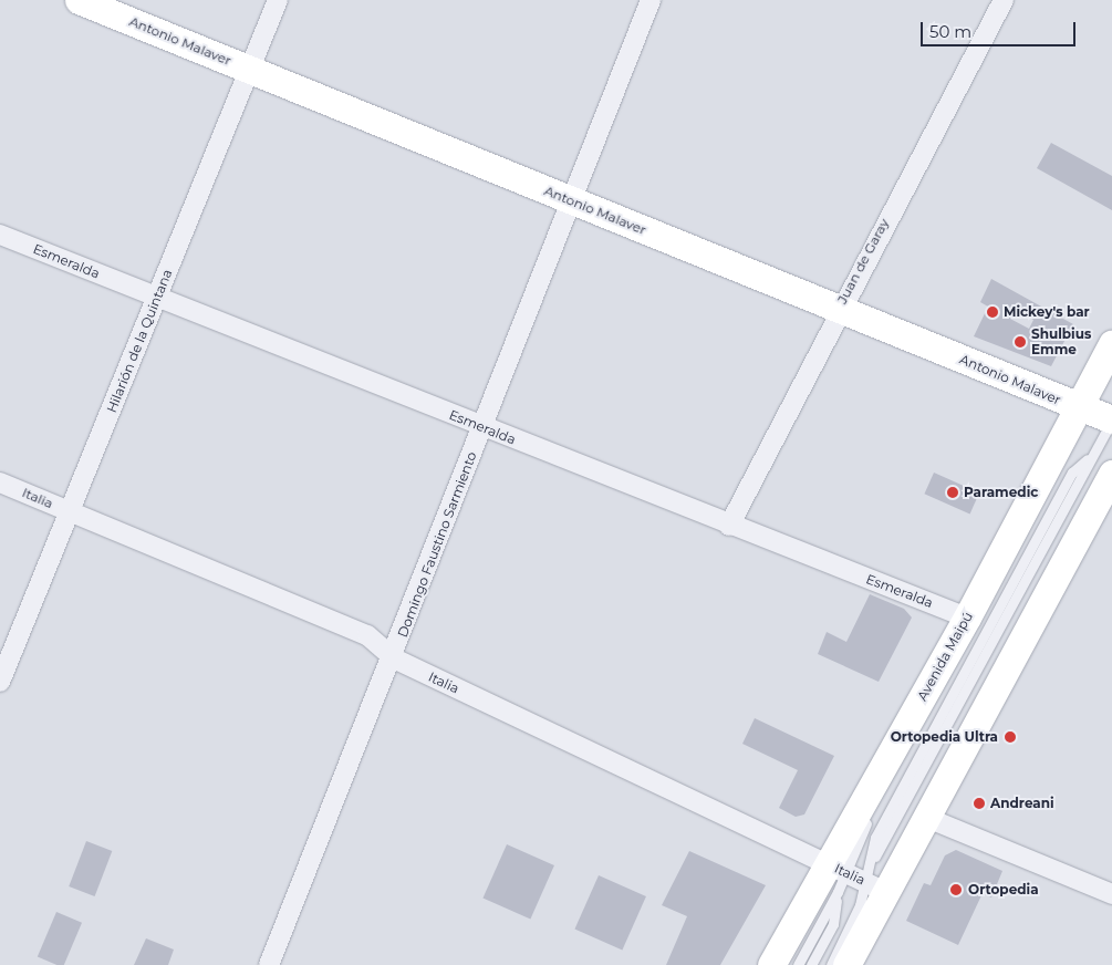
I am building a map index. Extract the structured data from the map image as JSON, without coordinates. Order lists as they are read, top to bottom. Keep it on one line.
{"streets":{"main road":["Antonio Malaver","Avenida Maipú"],"street":["Esmeralda","Juan de Garay","Hilarión de la Quintana","Italia","Domingo Faustino Sarmiento"]},"crossings":[["Antonio Malaver","Juan de Garay"],["Antonio Malaver","Hilarión de la Quintana"],["Antonio Malaver","Domingo Faustino Sarmiento"],["Antonio Malaver","Avenida Maipú"],["Esmeralda","Juan de Garay"],["Esmeralda","Hilarión de la Quintana"],["Esmeralda","Domingo Faustino Sarmiento"],["Esmeralda","Avenida Maipú"],["Hilarión de la Quintana","Italia"],["Italia","Domingo Faustino Sarmiento"],["Italia","Avenida Maipú"]],"places":["Mickey's bar","Shulbius Emme","Paramedic","Ortopedia Ultra","Andreani","Ortopedia"],"scale_bar":"50 m"}
